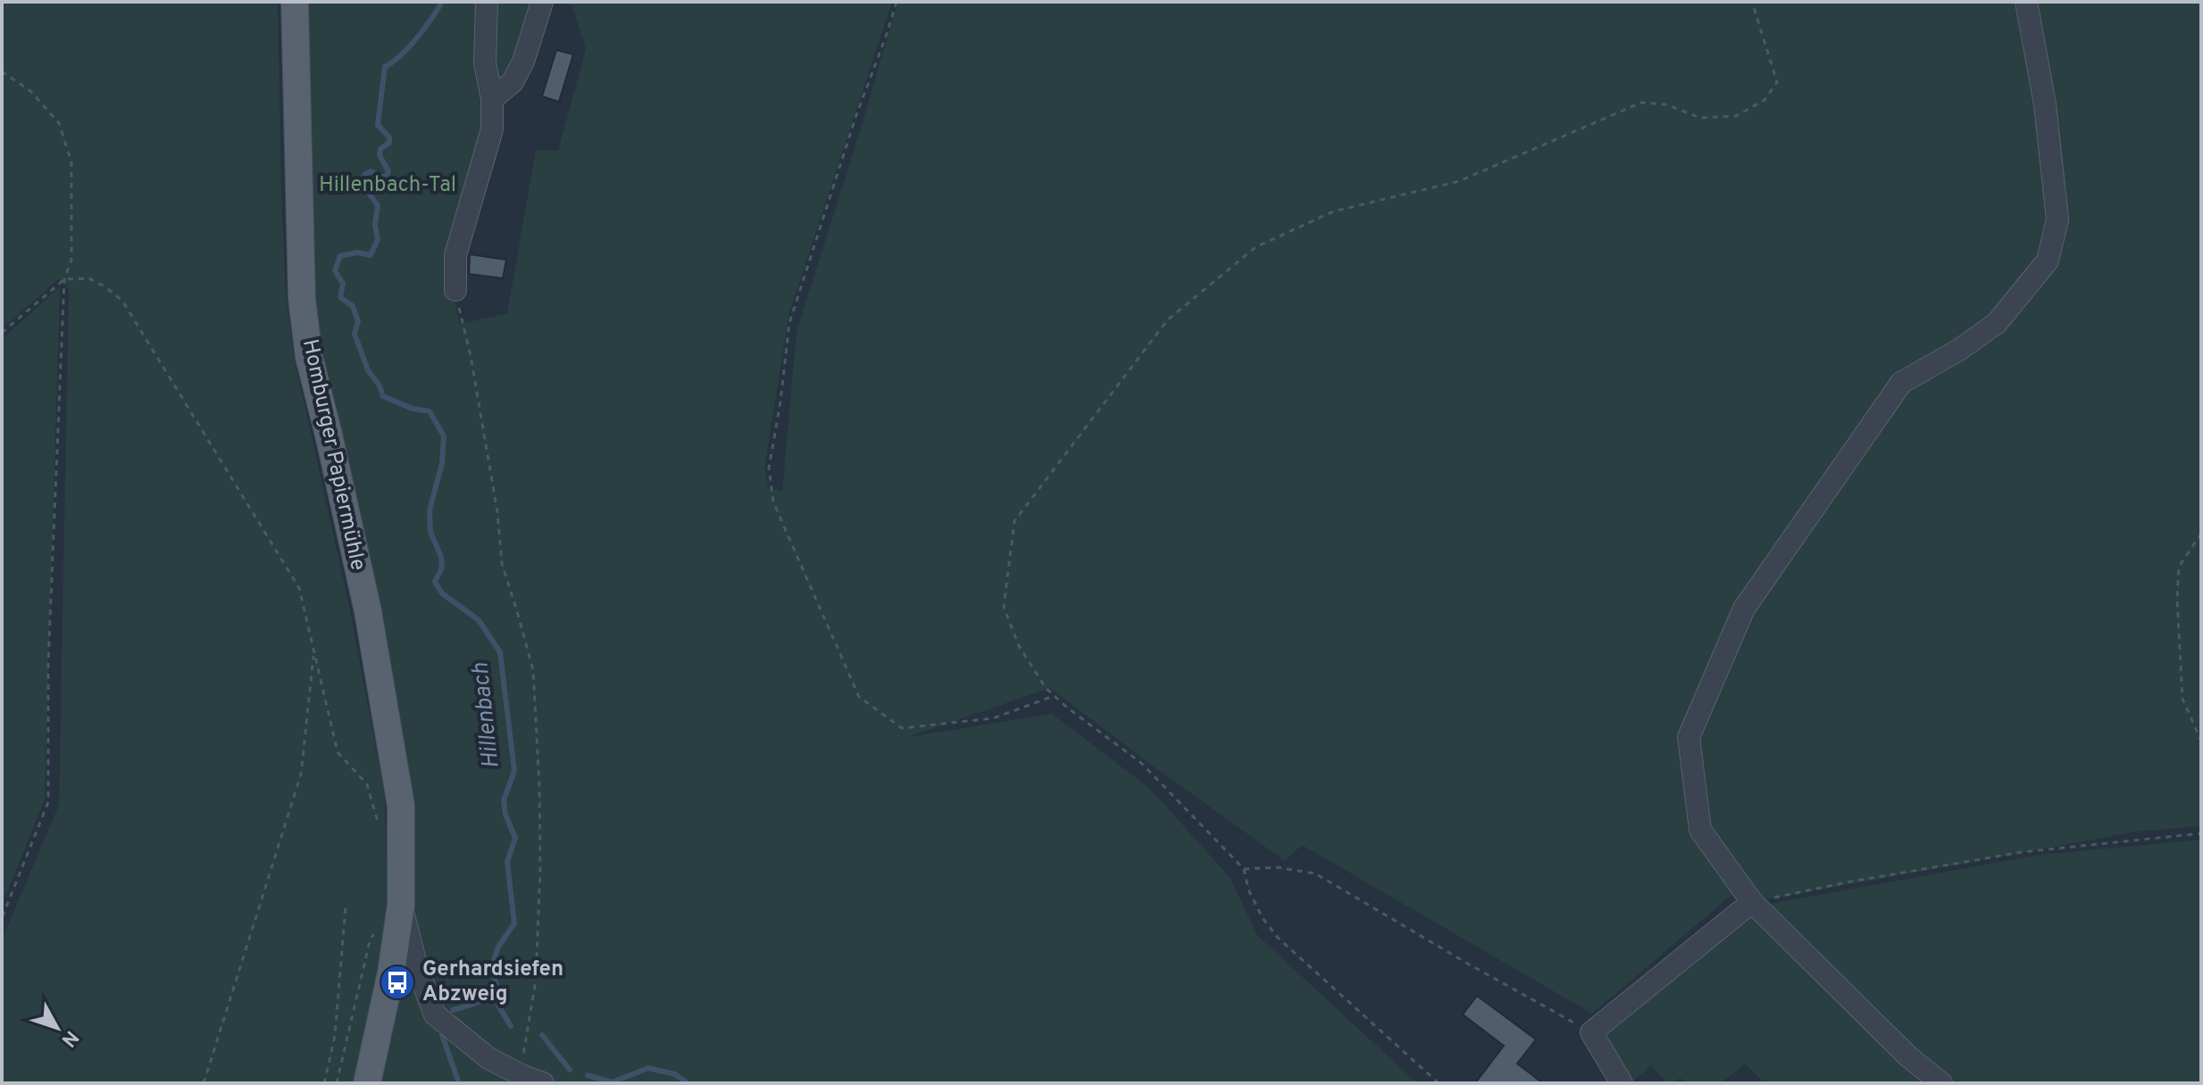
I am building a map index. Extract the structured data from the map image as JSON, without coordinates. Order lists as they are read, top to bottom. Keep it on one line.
{"streets":{"main road":["Homburger Papiermühle"]},"water":["Hillenbach"],"parks":["Hillenbach-Tal"],"places":{"bus stop":["Gerhardsiefen Abzweig"]},"north":"bottom right"}
